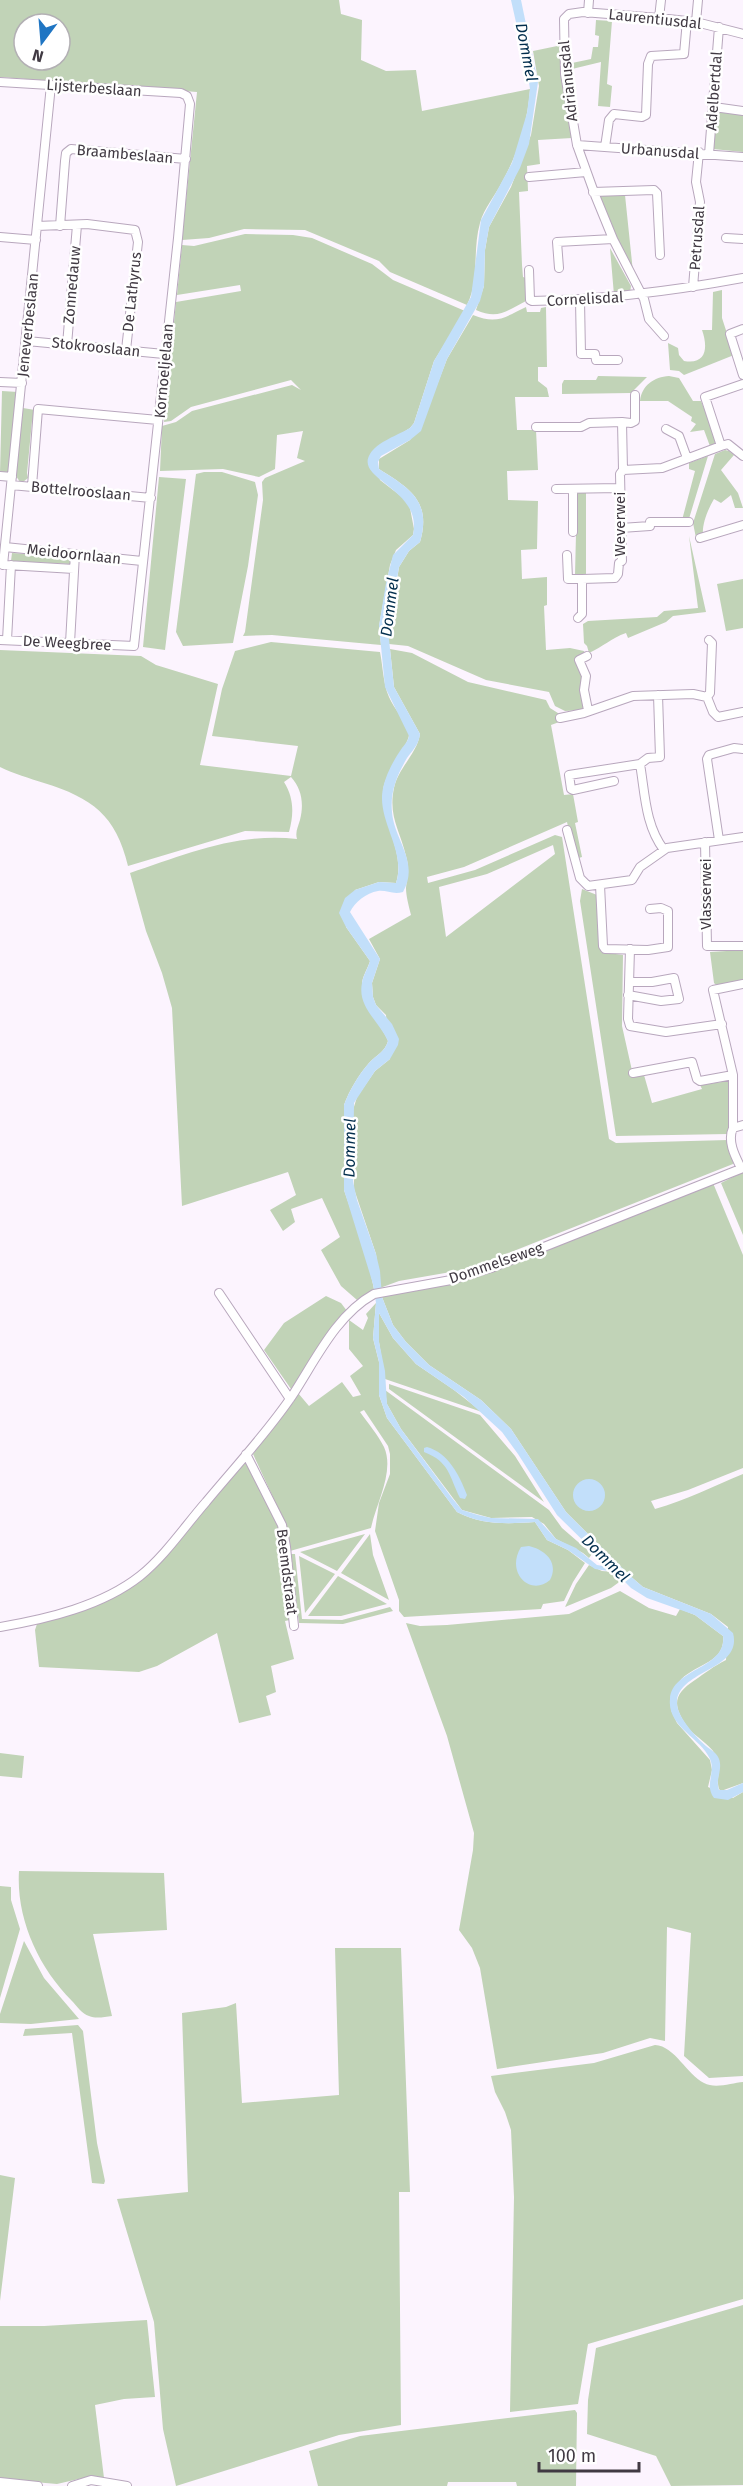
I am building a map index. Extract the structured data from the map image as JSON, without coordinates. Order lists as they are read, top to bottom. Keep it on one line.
{"streets":{"street":["Laurentiusdal","Adrianusdal","Lijsterbeslaan","Adelbertdal","Urbanusdal","Braambeslaan","Petrusdal","Zonnedauw","De Lathyrus","Cornelisdal","Jeneverbeslaan","Stokrooslaan","Kornoeljelaan","Bottelrooslaan","Weverwei","Meidoornlaan","De Weegbree","Vlasserwei","Dommelseweg","Beemdstraat"]},"crossings":[["Laurentiusdal","Adrianusdal"],["Laurentiusdal","Adelbertdal"],["Adrianusdal","Urbanusdal"],["Adrianusdal","Cornelisdal"],["Lijsterbeslaan","Jeneverbeslaan"],["Lijsterbeslaan","Kornoeljelaan"],["Adelbertdal","Urbanusdal"],["Urbanusdal","Petrusdal"],["Braambeslaan","Kornoeljelaan"],["Petrusdal","Cornelisdal"],["Zonnedauw","De Lathyrus"],["Zonnedauw","Stokrooslaan"],["De Lathyrus","Stokrooslaan"],["Jeneverbeslaan","Stokrooslaan"],["Jeneverbeslaan","Bottelrooslaan"],["Jeneverbeslaan","Meidoornlaan"],["Jeneverbeslaan","De Weegbree"],["Stokrooslaan","Kornoeljelaan"],["Kornoeljelaan","Bottelrooslaan"],["Kornoeljelaan","Meidoornlaan"],["Kornoeljelaan","De Weegbree"],["Dommelseweg","Beemdstraat"]],"water":["Dommel"],"scale_bar":"100 m","north":"bottom"}
